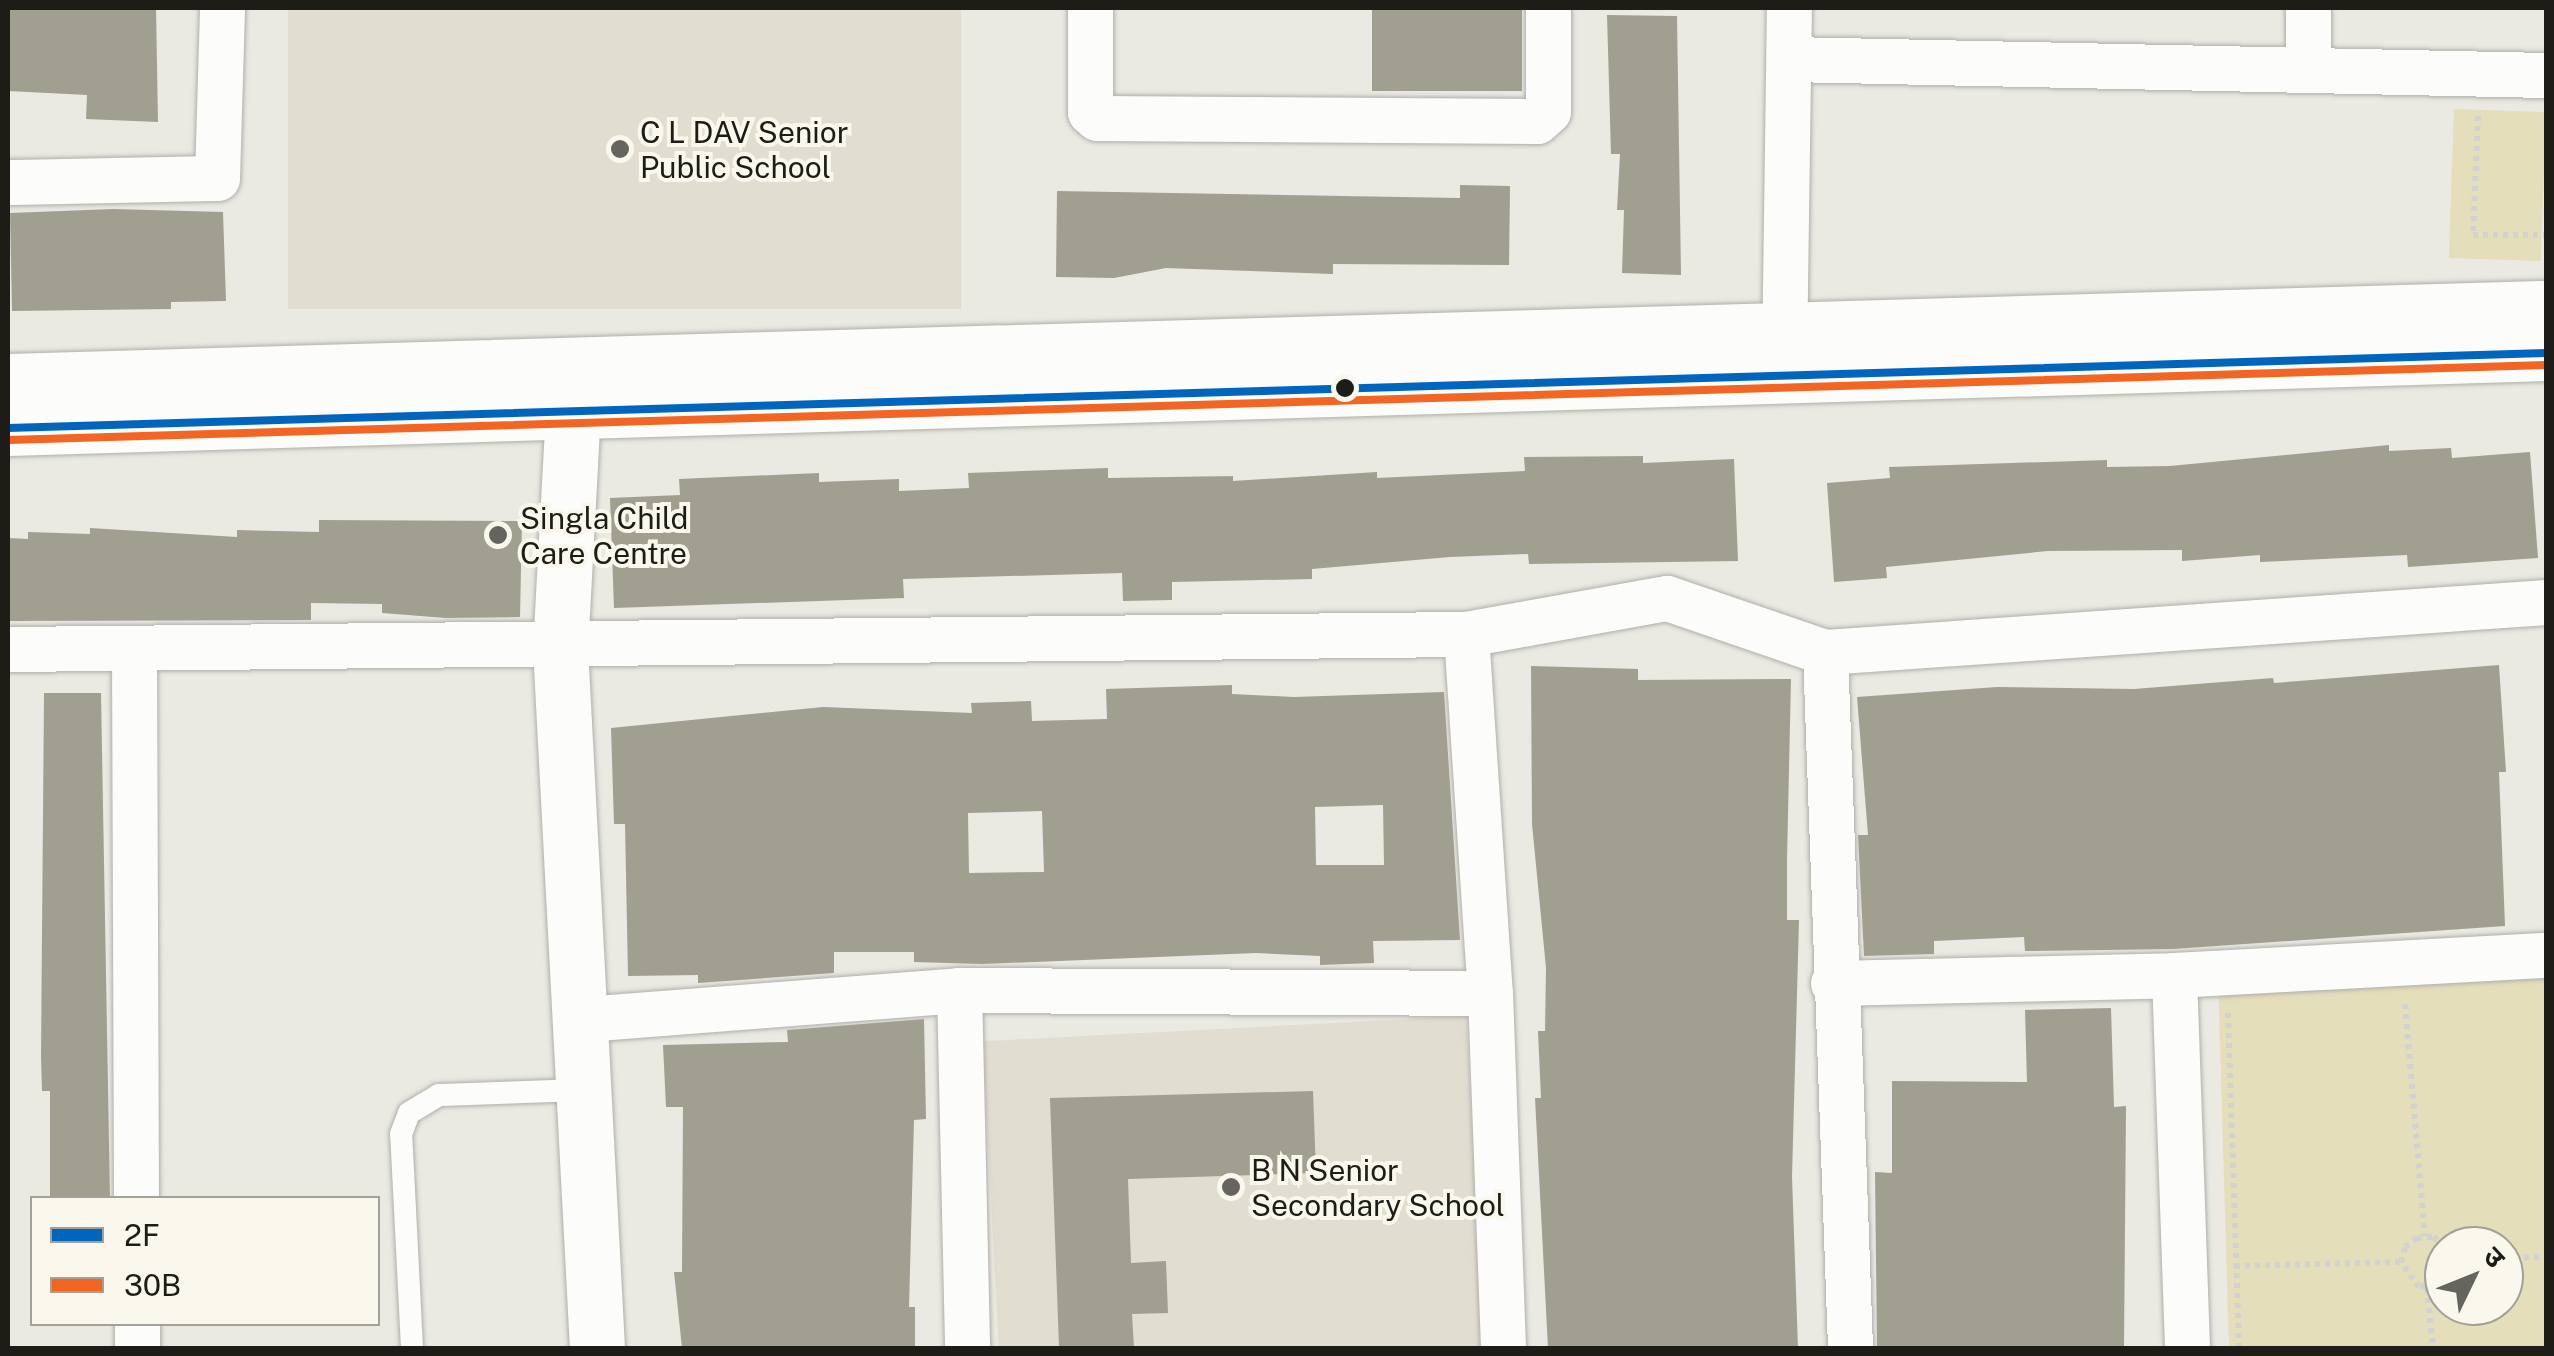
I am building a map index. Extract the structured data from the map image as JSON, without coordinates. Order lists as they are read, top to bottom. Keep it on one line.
{"places":["C L DAV Senior Public School","Singla Child Care Centre","B N Senior Secondary School"],"lines":["transit line 2F","transit line 30B"],"legend":["2F","30B"],"north":"top right"}
